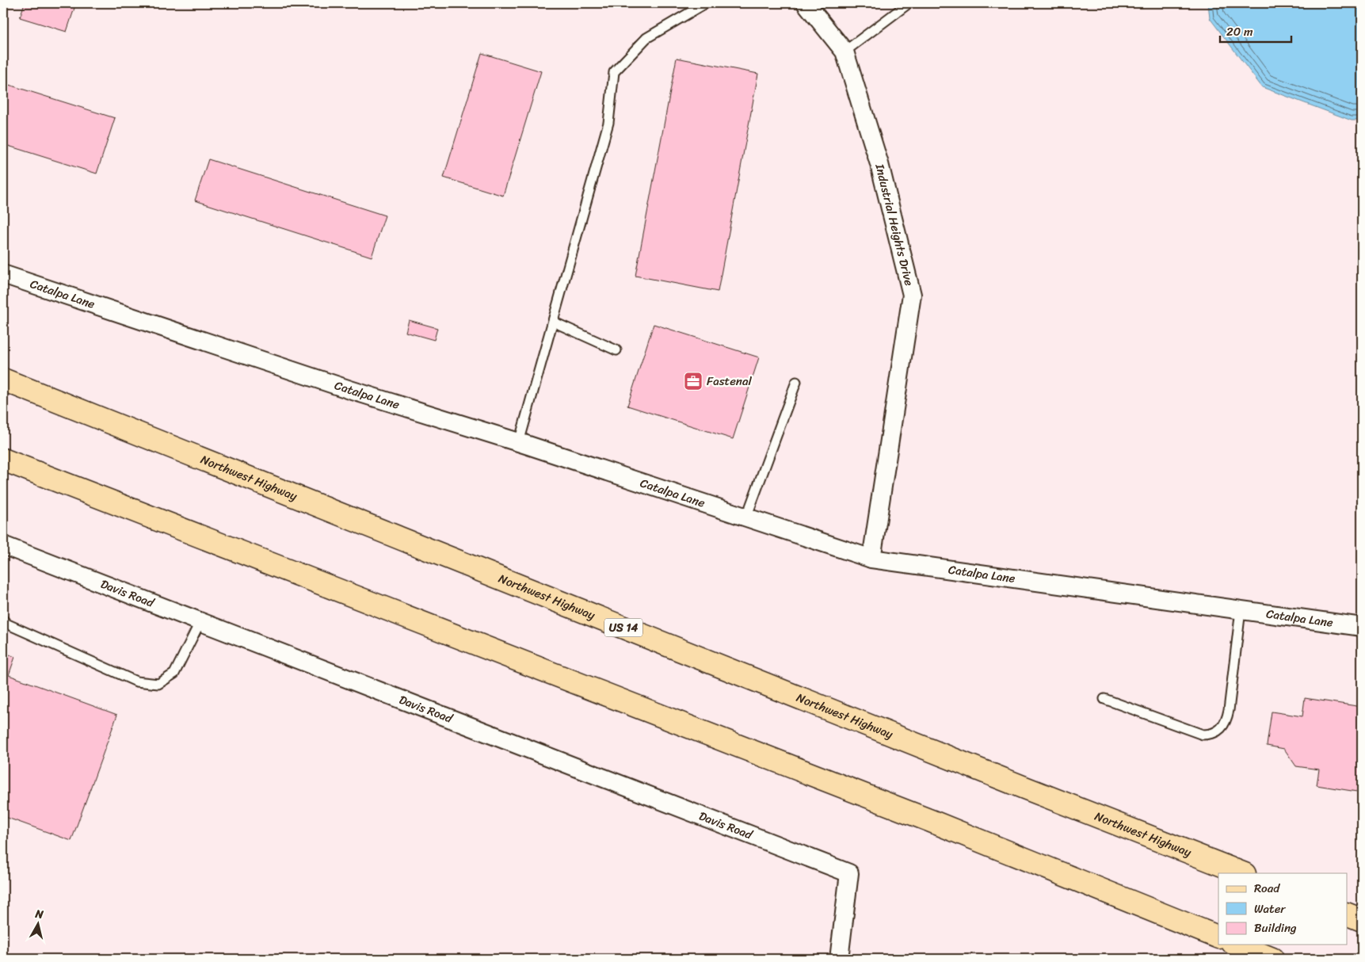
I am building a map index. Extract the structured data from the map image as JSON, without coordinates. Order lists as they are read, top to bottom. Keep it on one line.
{"streets":{"main road":["Northwest Highway","US 14"],"street":["Industrial Heights Drive","Catalpa Lane","Davis Road"]},"crossings":[["Industrial Heights Drive","Catalpa Lane"]],"places":{"office":["Fastenal"]},"legend":["Road","Water","Building"],"scale_bar":"20 m","north":"top"}
